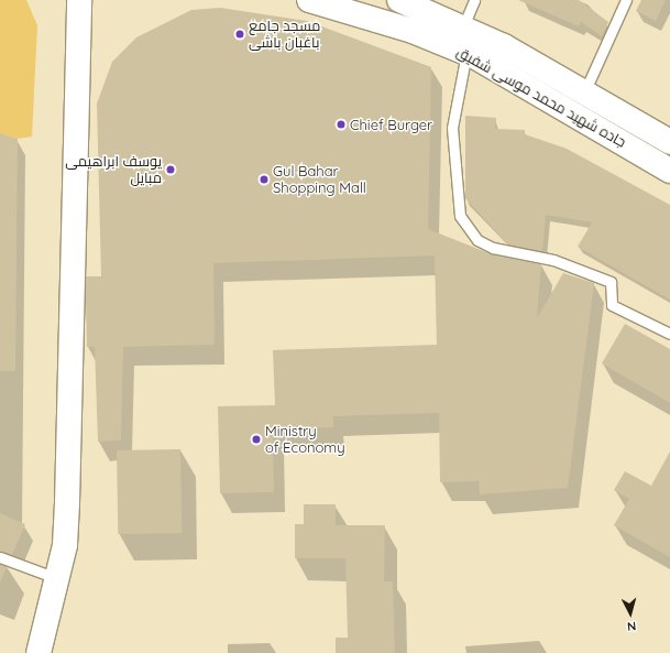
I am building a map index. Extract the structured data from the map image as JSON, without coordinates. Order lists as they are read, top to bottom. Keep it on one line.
{"streets":{"main road":["جاده شهید محمد موسی شفیق"]},"places":["مسجد جامع باغبان باشی","Chief Burger","یوسف ابراهیمی مبایل","Gul Bahar Shopping Mall","Ministry of Economy"],"north":"bottom"}
